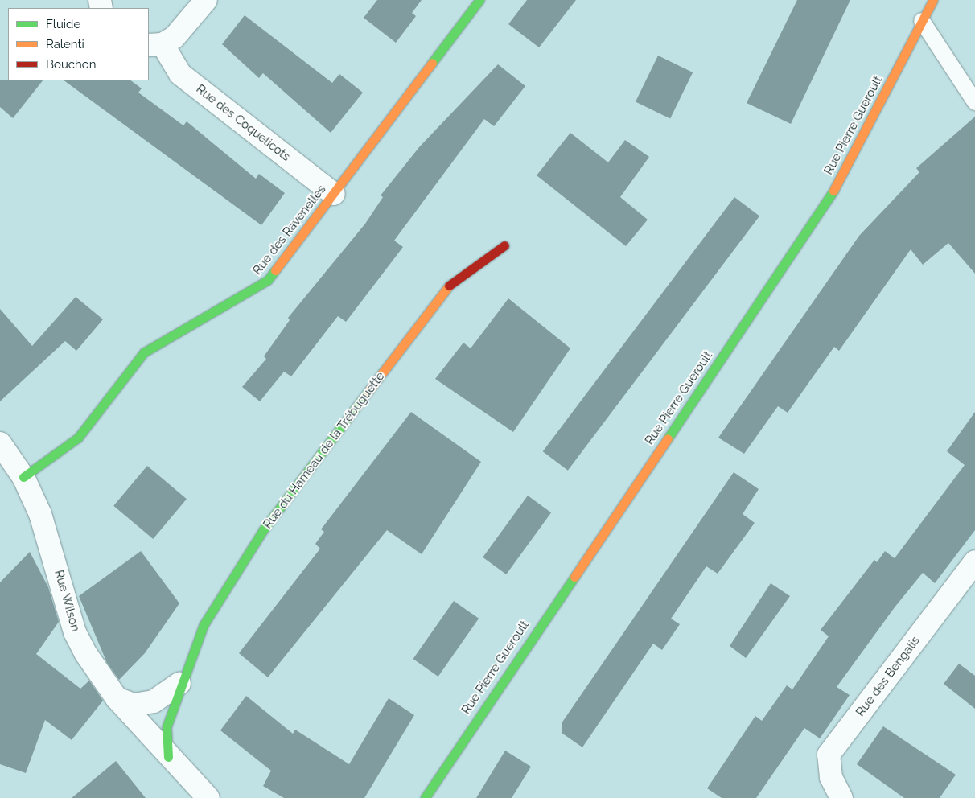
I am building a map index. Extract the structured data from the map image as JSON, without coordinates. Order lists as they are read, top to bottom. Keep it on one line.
{"streets":{"street":["Rue des Coquelicots","Rue Pierre Gueroult","Rue des Ravenelles","Rue du Hameau de la Trébuguette","Rue Wilson","Rue des Bengalis"]},"crossings":[["Rue des Coquelicots","Rue des Ravenelles"],["Rue des Ravenelles","Rue Wilson"],["Rue du Hameau de la Trébuguette","Rue Wilson"]],"legend":["Fluide","Ralenti","Bouchon"]}
